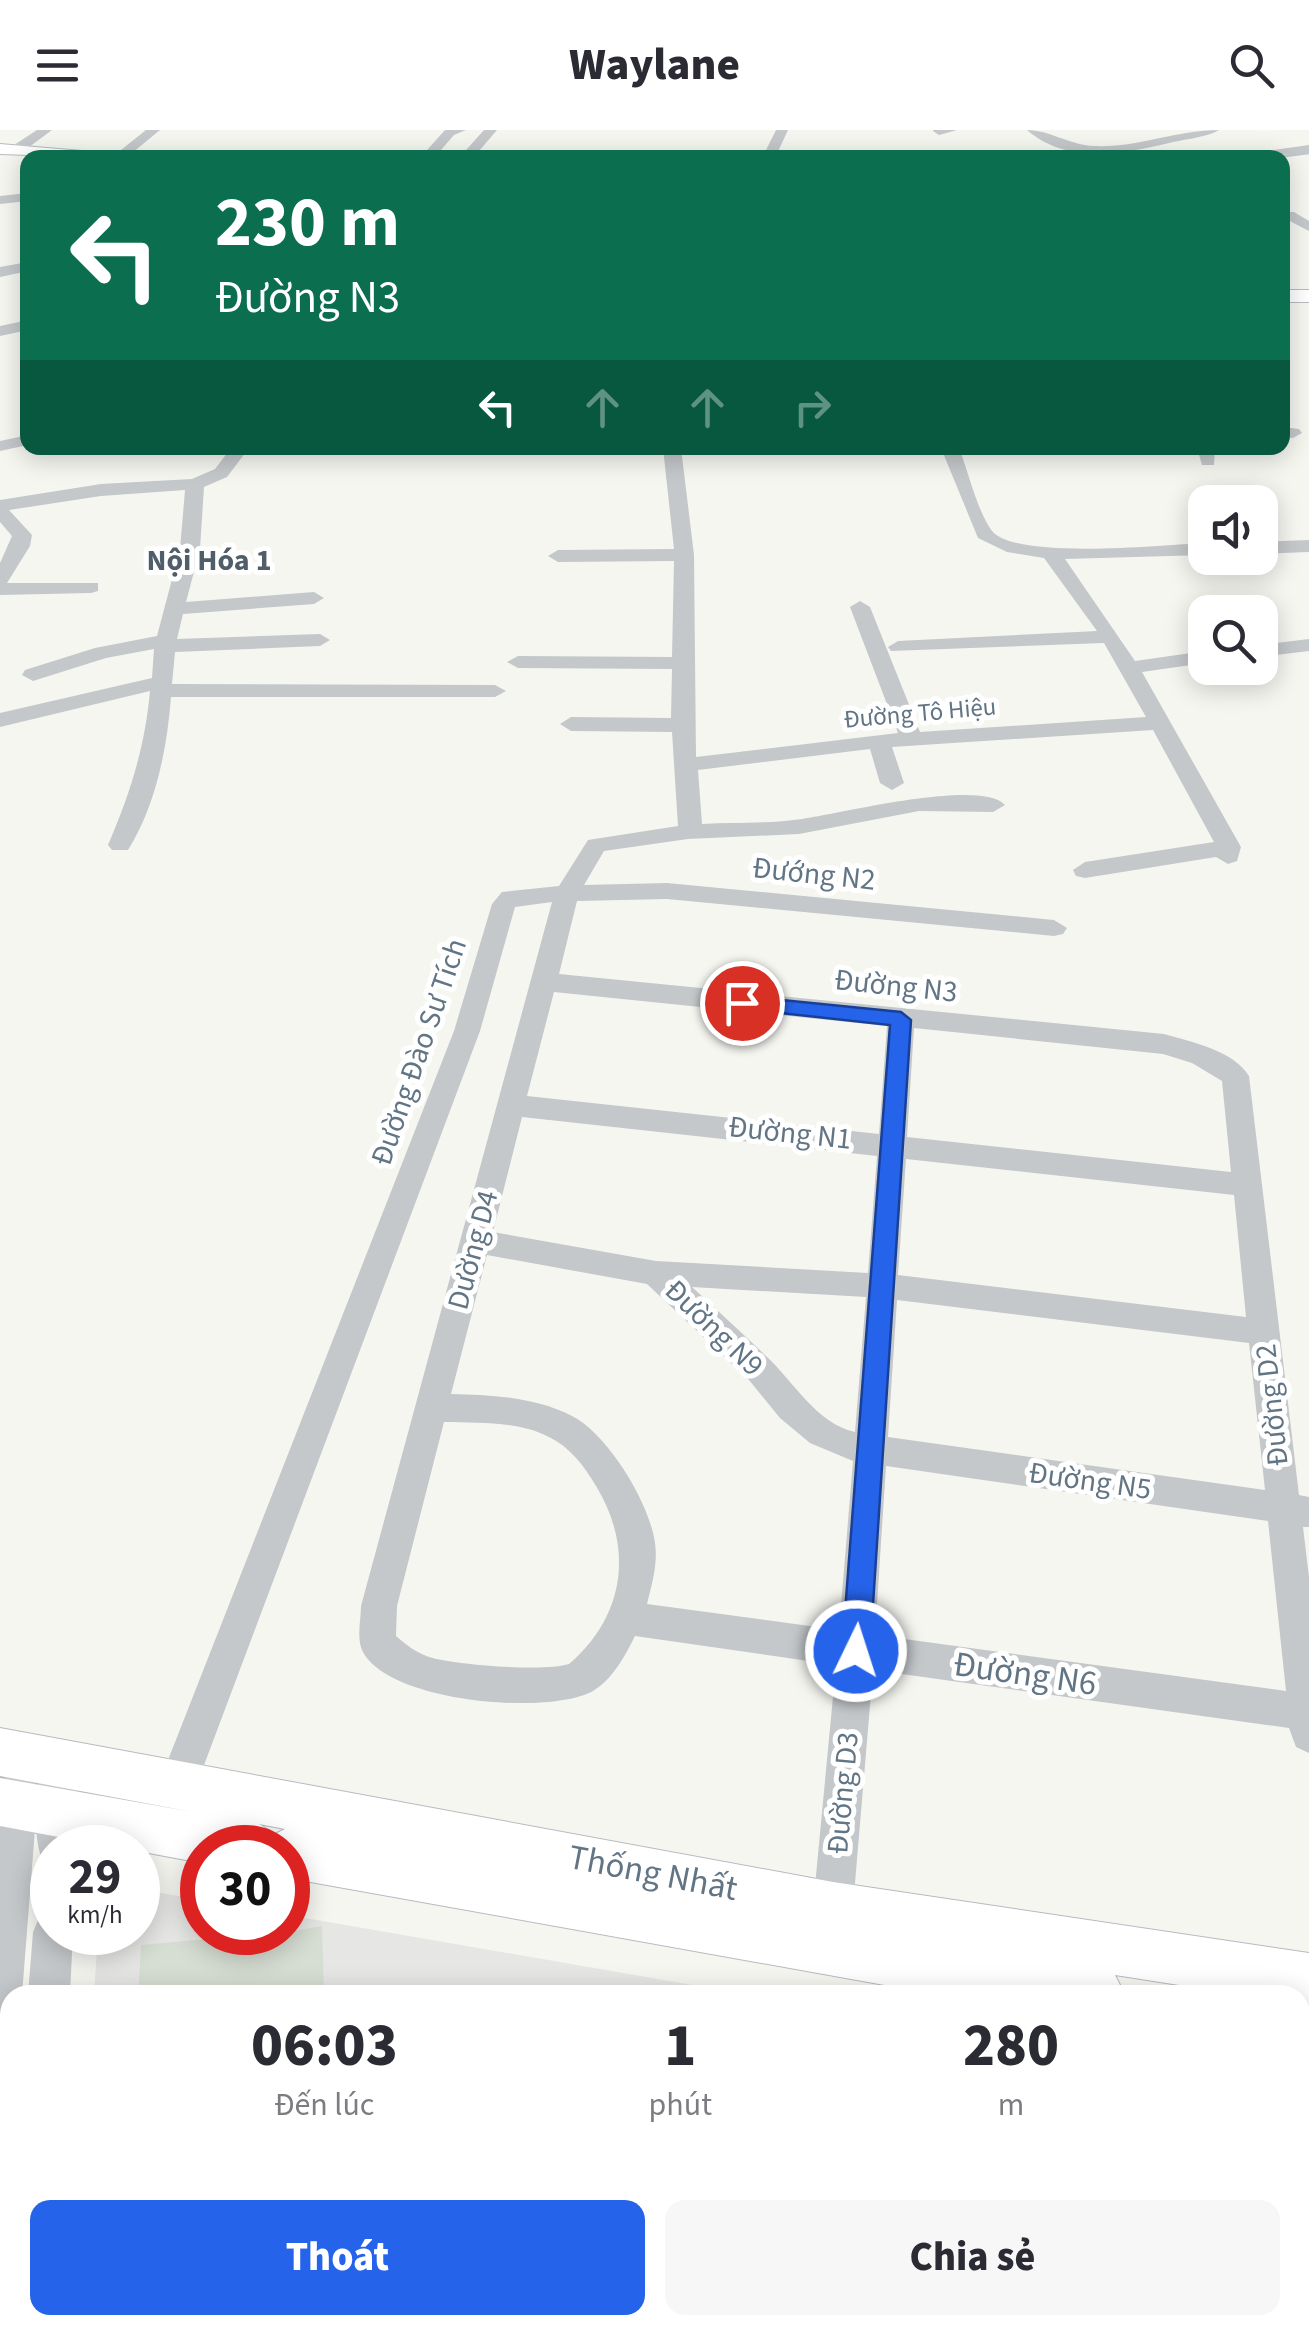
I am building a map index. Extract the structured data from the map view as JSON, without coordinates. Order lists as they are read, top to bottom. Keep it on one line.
{"streets":{"main road":["Thống Nhất"],"street":["Đường Tô Hiệu","Đướng N2","Đường N3","Đường Đào Sư Tích","Đường N1","Dường D4","Đường N9","Đường D2","Đường N5","Đường N6","Đường D3"]},"crossings":[["Đướng N2","Đường Đào Sư Tích"],["Đướng N2","Dường D4"],["Đường N3","Dường D4"],["Đường N3","Đường D2"],["Đường N3","Đường D3"],["Đường Đào Sư Tích","Dường D4"],["Đường Đào Sư Tích","Thống Nhất"],["Đường N1","Dường D4"],["Đường N1","Đường D2"],["Đường N1","Đường D3"],["Dường D4","Đường N9"],["Dường D4","Đường N6"],["Đường N9","Đường N5"],["Đường N9","Đường D3"],["Đường D2","Đường N5"],["Đường D2","Đường N6"],["Đường N5","Đường D3"],["Đường N6","Đường D3"],["Đường D3","Thống Nhất"]],"districts":["Nội Hóa 1"],"page":{"header":"Waylane","turn":["230 m","Đường N3"],"speed":"29 km/h","limit":"30","eta":["06:03","Đến lúc","1","phút","280","m"],"buttons":["Thoát","Chia sẻ"]}}
